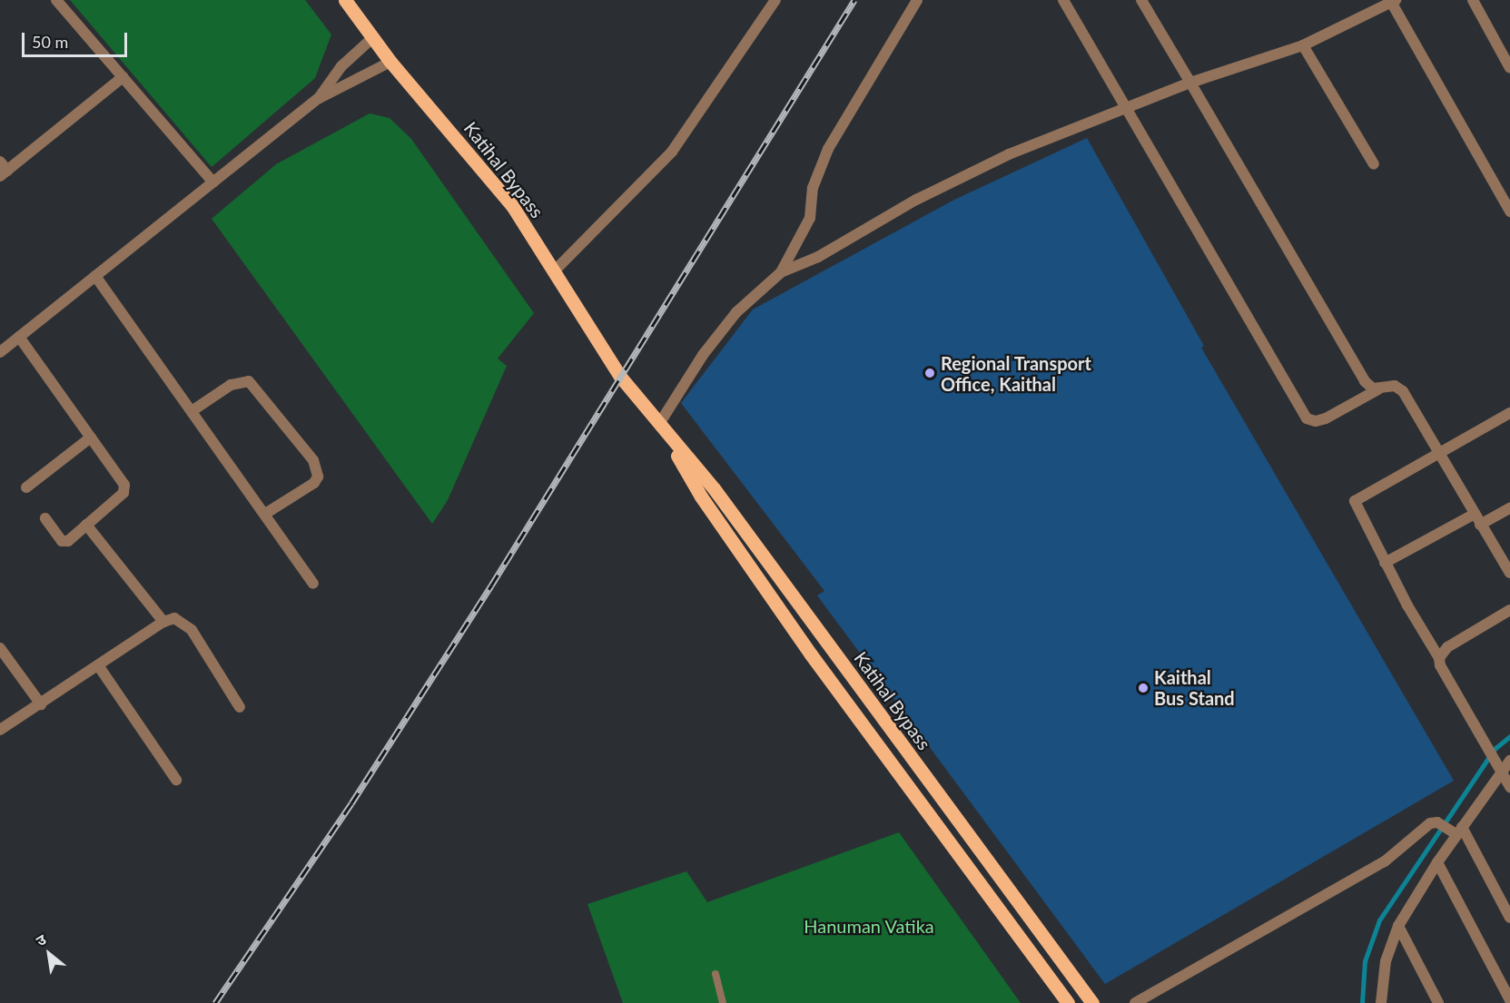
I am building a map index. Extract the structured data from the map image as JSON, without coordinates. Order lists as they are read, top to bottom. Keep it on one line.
{"streets":{"main road":["Katihal Bypass"]},"parks":["Hanuman Vatika"],"places":["Regional Transport Office, Kaithal","Kaithal Bus Stand"],"scale_bar":"50 m","north":"top left"}
